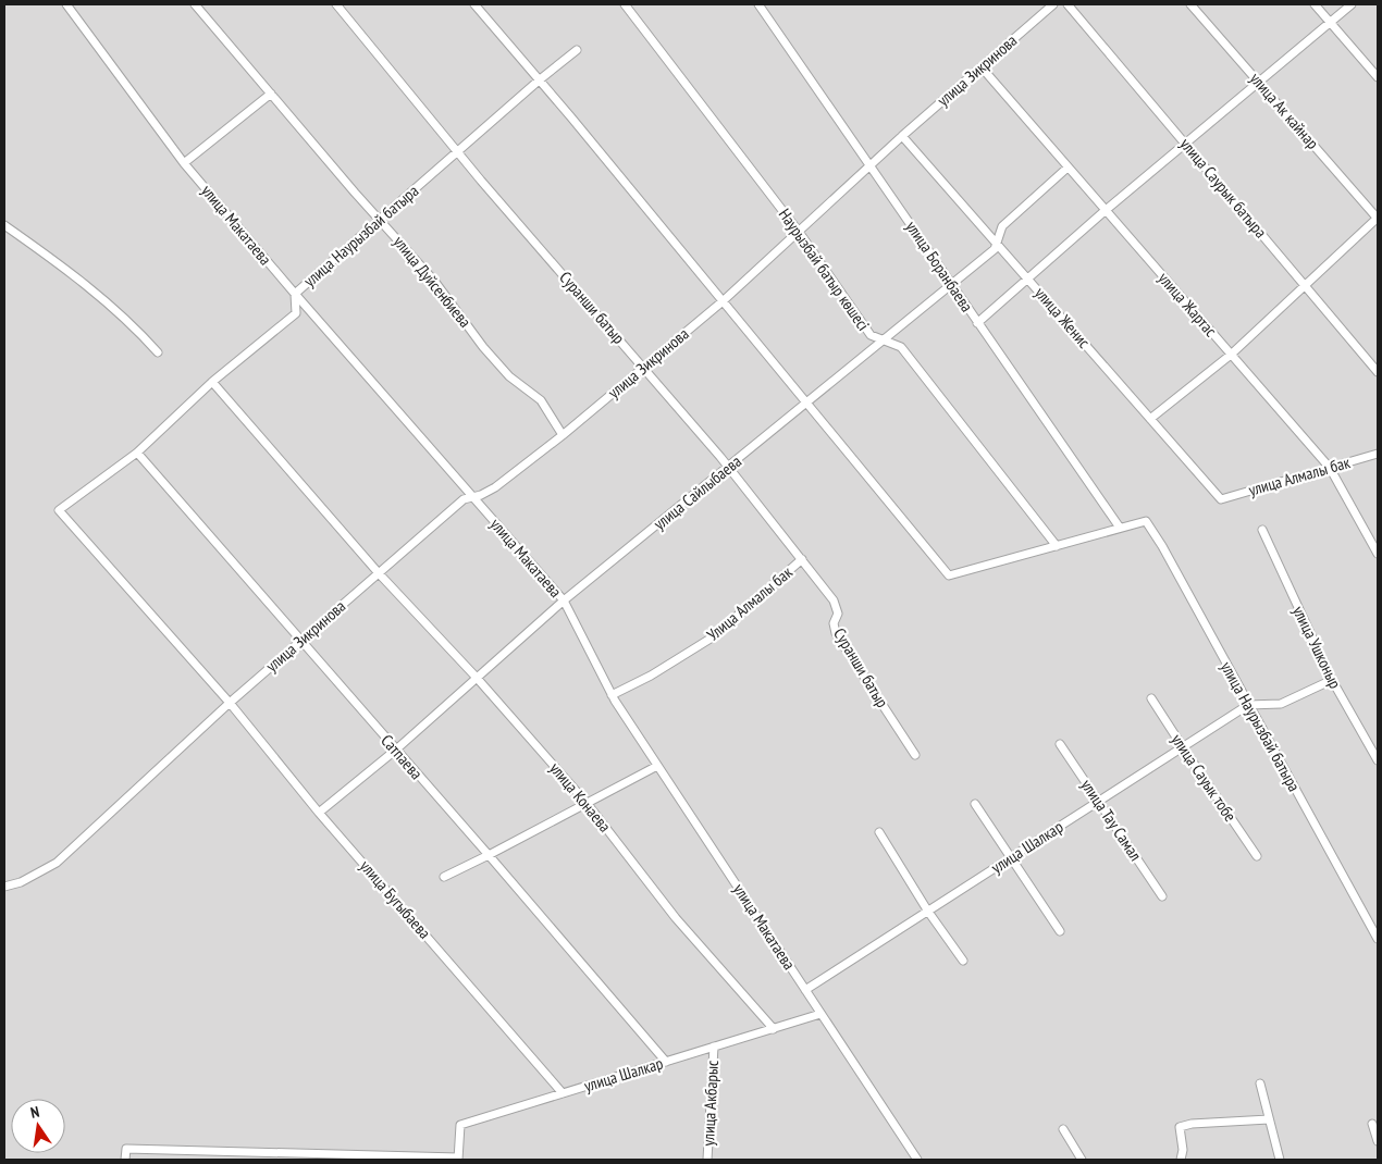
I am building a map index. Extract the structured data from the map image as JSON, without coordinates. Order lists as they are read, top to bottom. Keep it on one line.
{"streets":{"street":["улица Зикринова","улица Ак кайнар","улица Саурык батыра","улица Макатаева","улица Наурызбай батыра","улица Боранбаева","Наурызбай батыр көшесі","улица Дуйсенбиева","улица Жартас","Суранши батыр","улица Женис","улица Алмалы бак","улица Сайлыбаева","Улица Алмалы бак","улица Ушконыр","Сатпаева","улица Сауык тобе","улица Конаева","улица Тау Самал","улица Шалкар","улица Бугыбаева","улица Акбарыс"]},"crossings":[["улица Зикринова","улица Макатаева"],["улица Зикринова","улица Боранбаева"],["улица Зикринова","Наурызбай батыр көшесі"],["улица Зикринова","улица Дуйсенбиева"],["улица Зикринова","улица Жартас"],["улица Зикринова","Суранши батыр"],["улица Зикринова","улица Женис"],["улица Зикринова","Сатпаева"],["улица Зикринова","улица Конаева"],["улица Зикринова","улица Бугыбаева"],["улица Макатаева","улица Наурызбай батыра"],["улица Макатаева","улица Сайлыбаева"],["улица Макатаева","Улица Алмалы бак"],["улица Макатаева","улица Шалкар"],["улица Наурызбай батыра","улица Боранбаева"],["улица Наурызбай батыра","улица Дуйсенбиева"],["улица Наурызбай батыра","Суранши батыр"],["улица Наурызбай батыра","Сатпаева"],["улица Наурызбай батыра","улица Конаева"],["улица Наурызбай батыра","улица Шалкар"],["улица Наурызбай батыра","улица Бугыбаева"],["улица Боранбаева","улица Сайлыбаева"],["Наурызбай батыр көшесі","улица Сайлыбаева"],["улица Жартас","улица Алмалы бак"],["улица Жартас","улица Сайлыбаева"],["Суранши батыр","улица Сайлыбаева"],["Суранши батыр","Улица Алмалы бак"],["улица Женис","улица Алмалы бак"],["улица Женис","улица Сайлыбаева"],["улица Сайлыбаева","Сатпаева"],["улица Сайлыбаева","улица Конаева"],["улица Сайлыбаева","улица Бугыбаева"],["Сатпаева","улица Шалкар"],["улица Сауык тобе","улица Шалкар"],["улица Конаева","улица Шалкар"],["улица Тау Самал","улица Шалкар"],["улица Шалкар","улица Бугыбаева"],["улица Шалкар","улица Акбарыс"]],"north":"top"}
